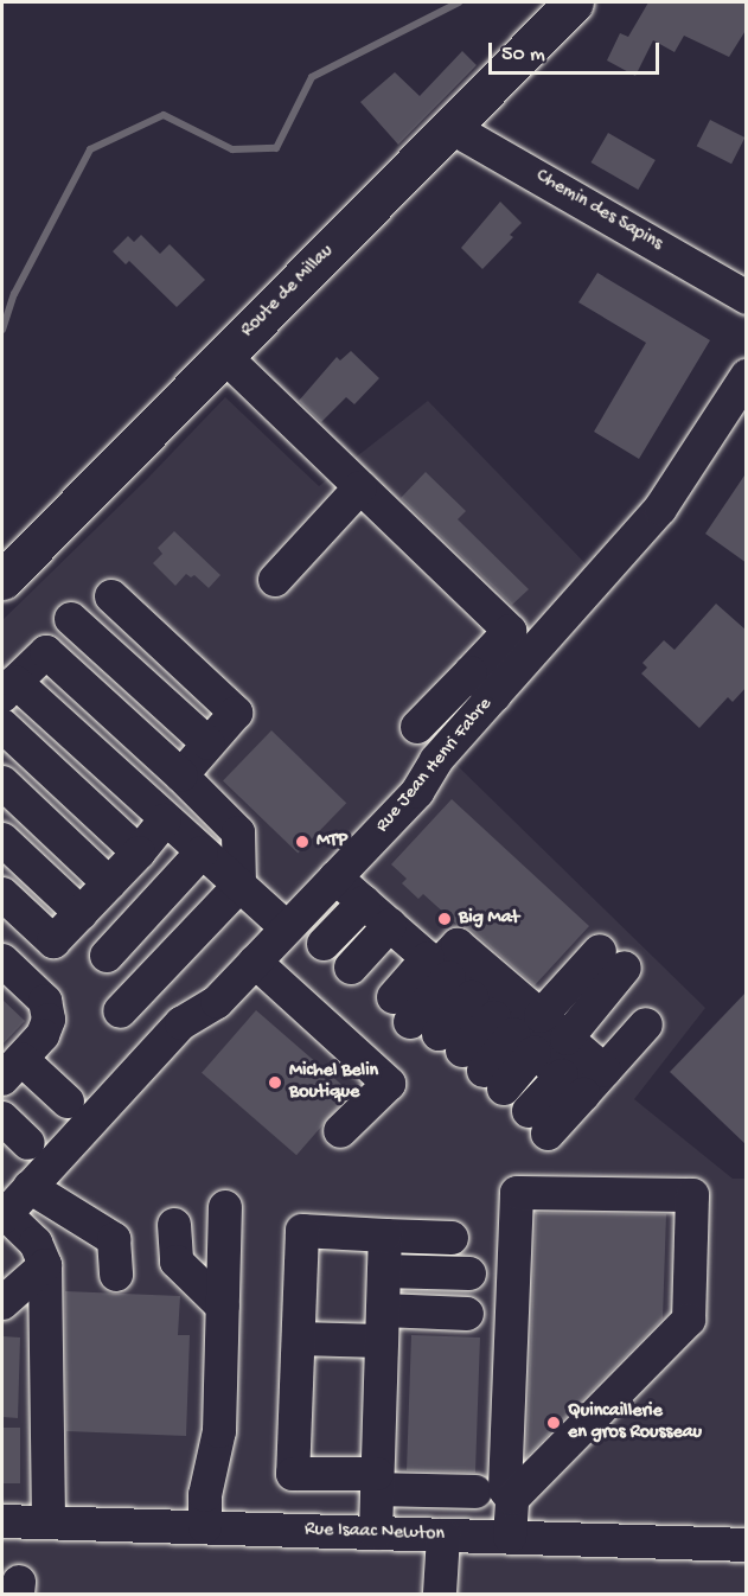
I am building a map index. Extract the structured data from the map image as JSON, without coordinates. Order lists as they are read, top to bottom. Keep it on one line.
{"streets":{"main road":["Route de Millau"],"street":["Chemin des Sapins","Rue Jean Henri Fabre","Rue Isaac Newton"]},"crossings":[["Chemin des Sapins","Route de Millau"]],"places":["MTP","Big Mat","Michel Belin Boutique","Quincaillerie en gros Rousseau"],"scale_bar":"50 m"}
